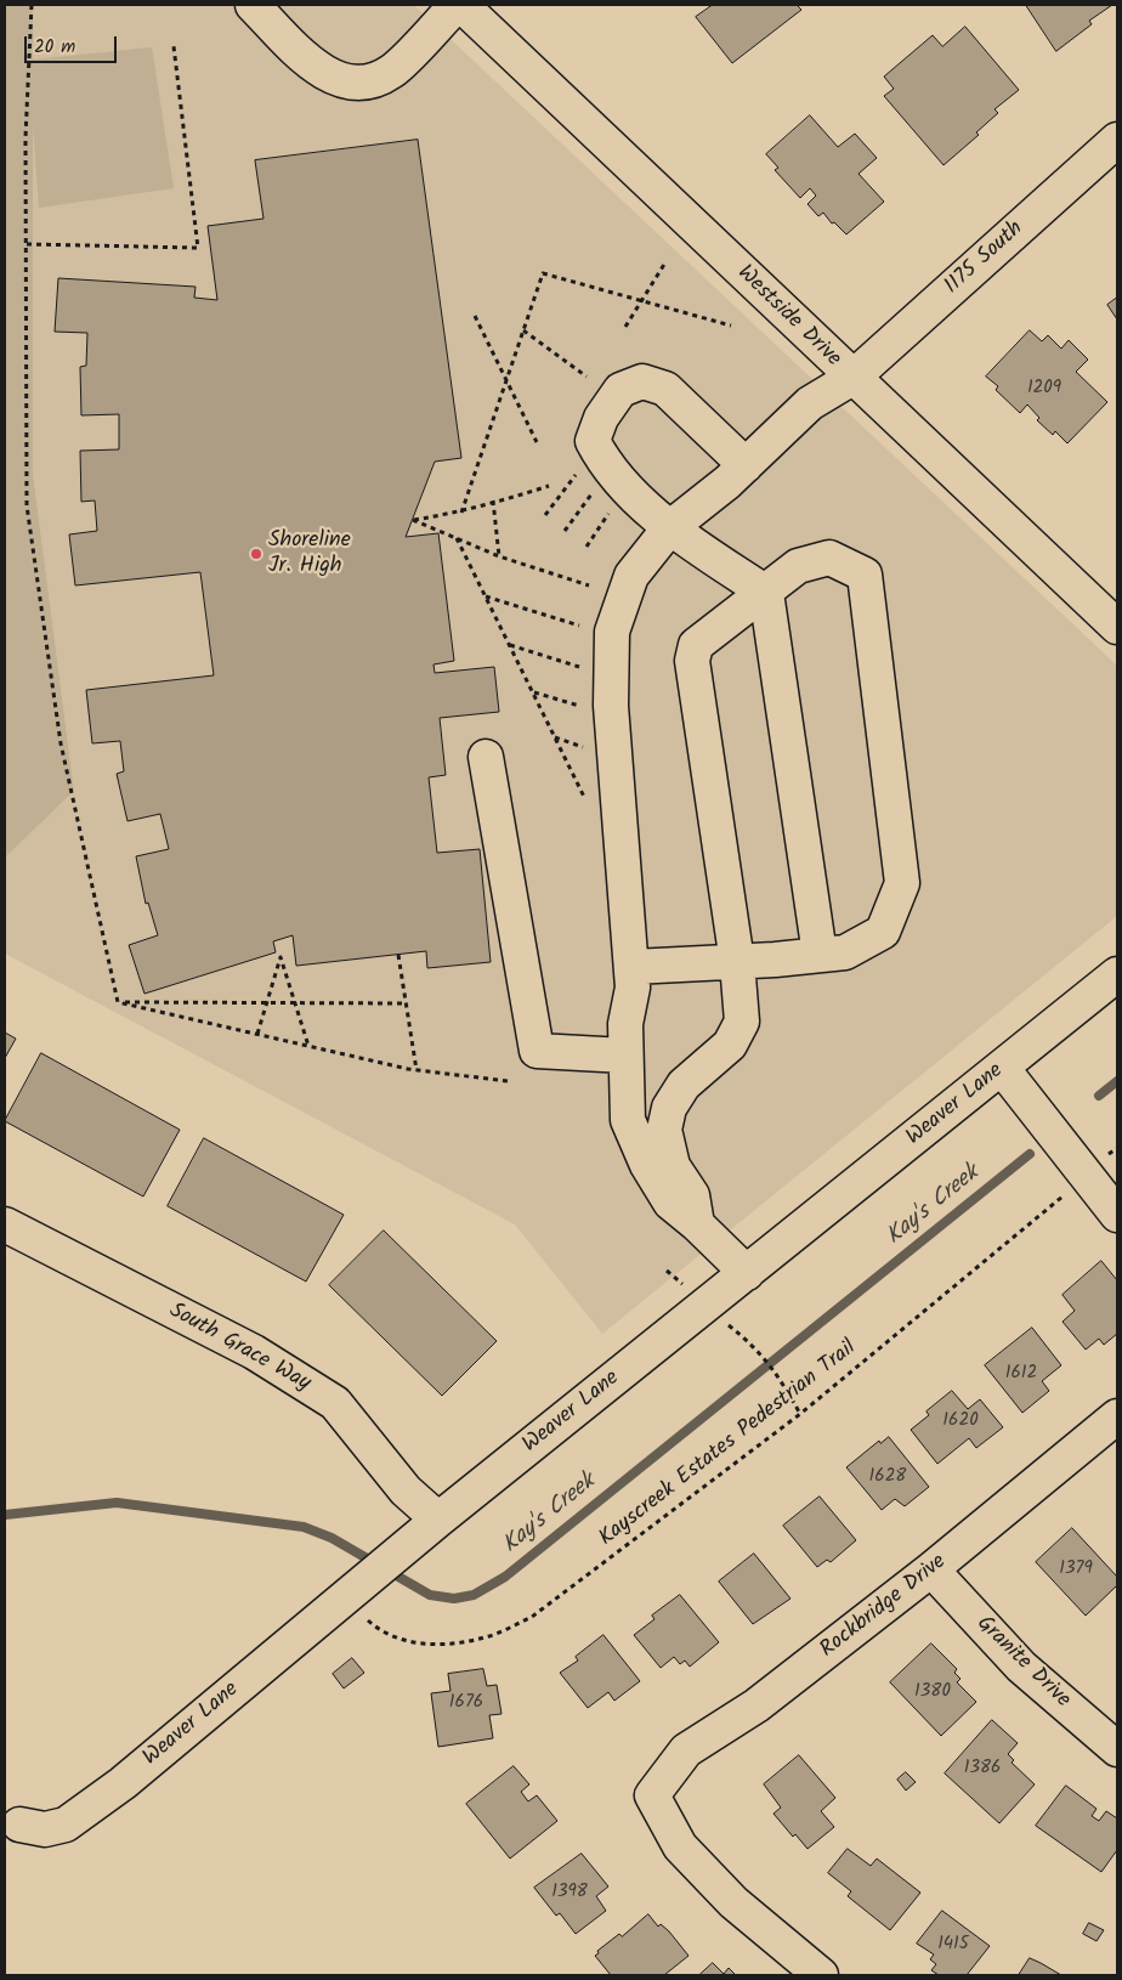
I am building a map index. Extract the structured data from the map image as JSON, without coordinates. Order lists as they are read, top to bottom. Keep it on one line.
{"streets":{"street":["1175 South","Westside Drive","Weaver Lane","South Grace Way","Rockbridge Drive","Granite Drive"],"path":["Kayscreek Estates Pedestrian Trail"]},"crossings":[["1175 South","Westside Drive"],["1175 South","Weaver Lane"],["Weaver Lane","South Grace Way"],["Rockbridge Drive","Granite Drive"]],"water":["Kay's Creek"],"places":["Shoreline Jr. High"],"house_numbers":["1209","1612","1620","1628","1379","1380","1676","1386","1398","1415"],"scale_bar":"20 m"}
